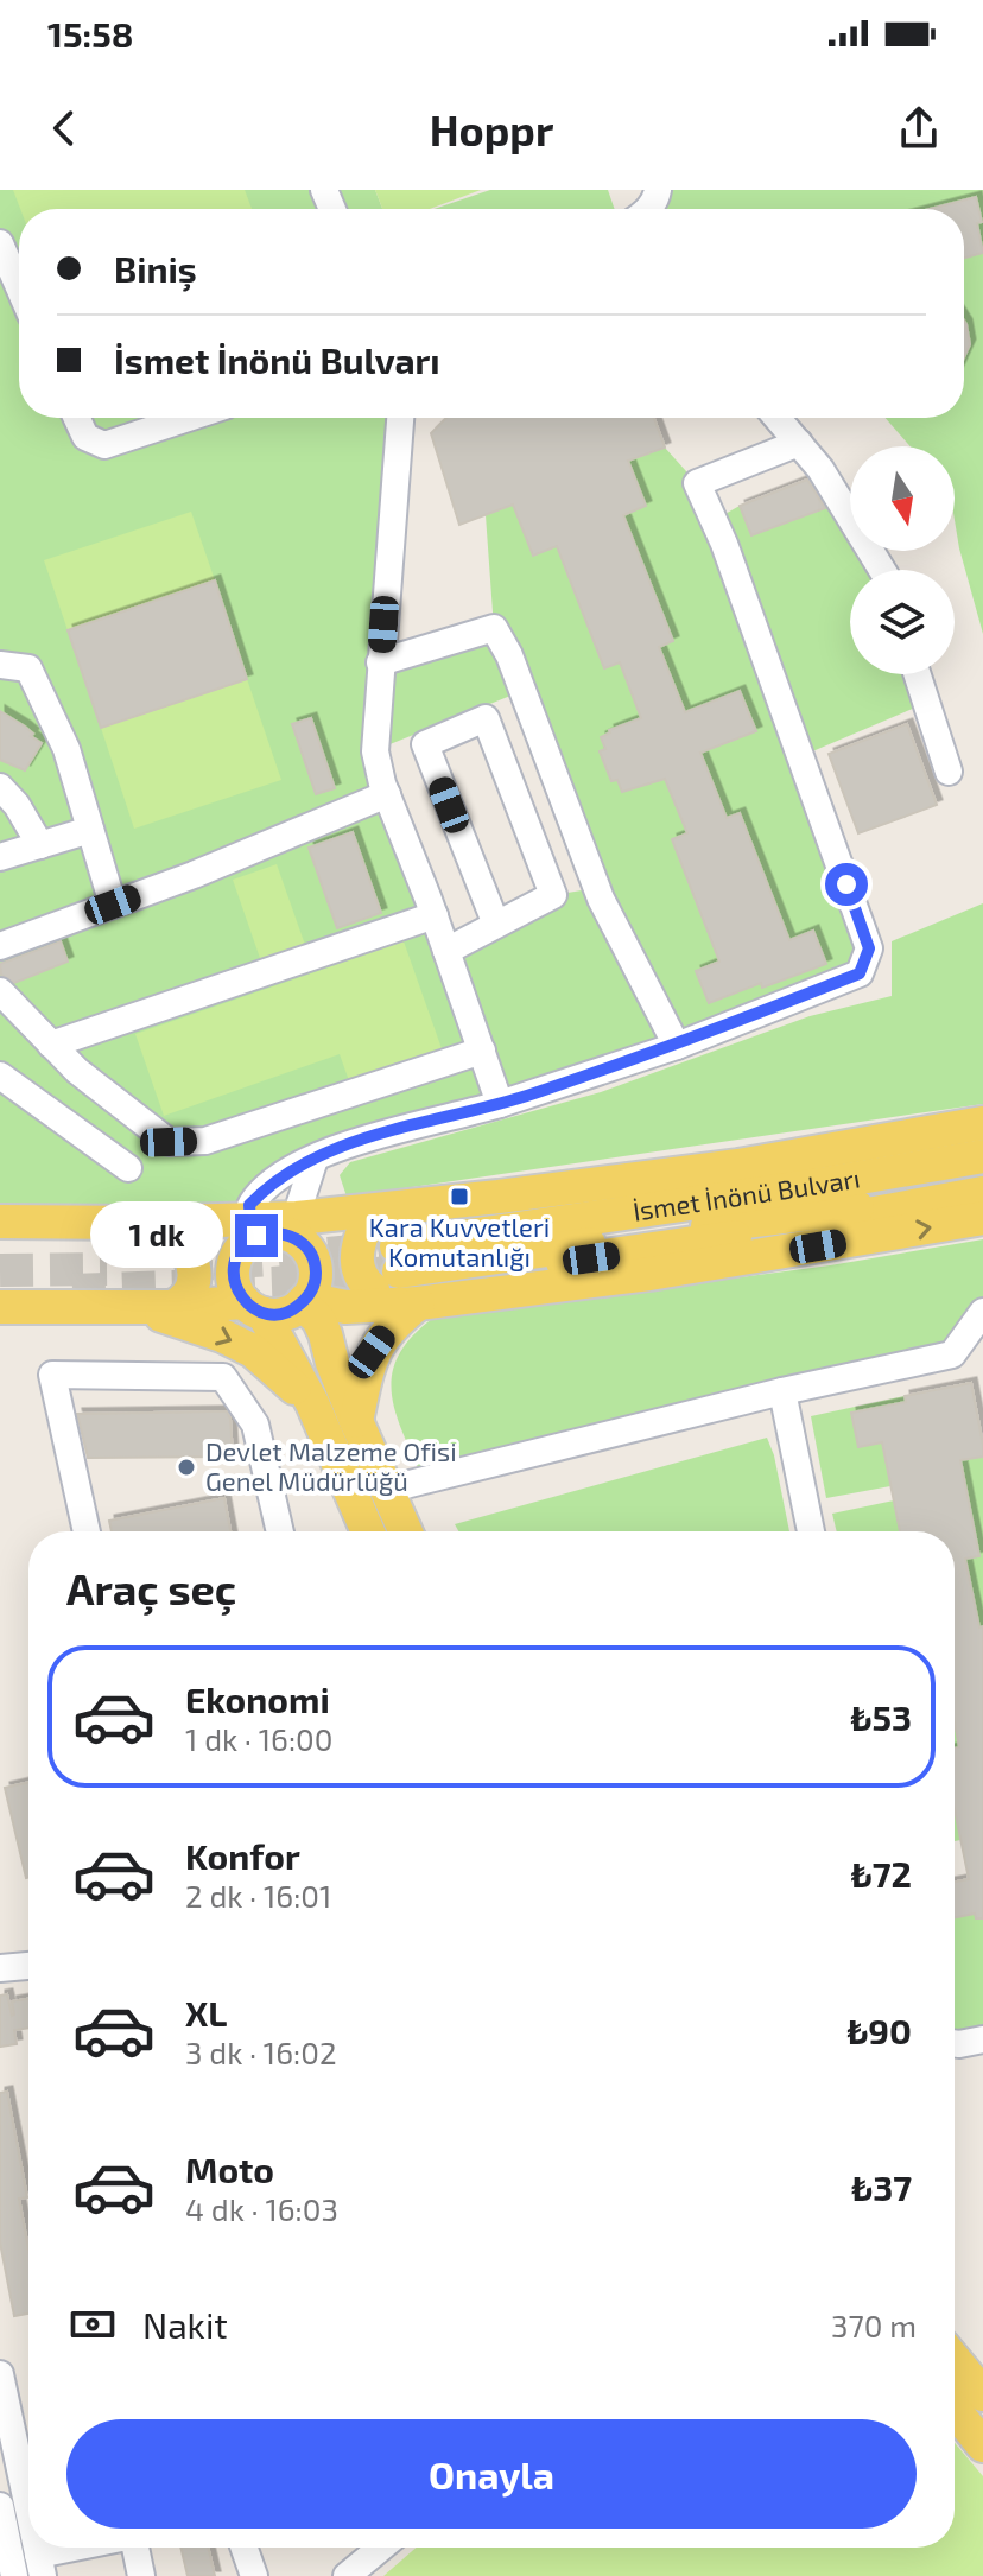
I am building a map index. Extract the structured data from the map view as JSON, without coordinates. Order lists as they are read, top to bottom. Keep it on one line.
{"streets":{"main road":["İsmet İnönü Bulvarı"]},"places":{"transit":["Kara Kuvvetleri Komutanlığı"],"other":["Devlet Malzeme Ofisi Genel Müdürlüğü"]},"north":"bottom","page":{"status":"15:58","header":"Hoppr","banner":["Biniş","İsmet İnönü Bulvarı"],"bubble":"1 dk","heading":"Araç seç","list":[{"name":"Ekonomi","note":"1 dk · 16:00","value":"₺53"},{"name":"Konfor","note":"2 dk · 16:01","value":"₺72"},{"name":"XL","note":"3 dk · 16:02","value":"₺90"},{"name":"Moto","note":"4 dk · 16:03","value":"₺37"}],"pay":["Nakit","370 m"],"buttons":"Onayla"}}
